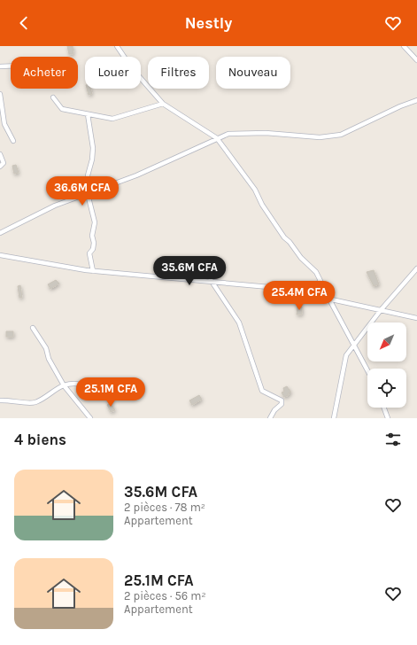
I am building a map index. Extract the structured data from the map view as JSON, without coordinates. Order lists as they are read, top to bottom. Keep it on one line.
{"north":"bottom left","page":{"header":"Nestly","chip":["Acheter","Louer","Filtres","Nouveau"],"price":["36.6M CFA","35.6M CFA","25.4M CFA","25.1M CFA"],"heading":"4 biens","list":[{"name":"35.6M CFA","note":"2 pièces · 78 m² · Appartement"},{"name":"25.1M CFA","note":"2 pièces · 56 m² · Appartement"}]}}
